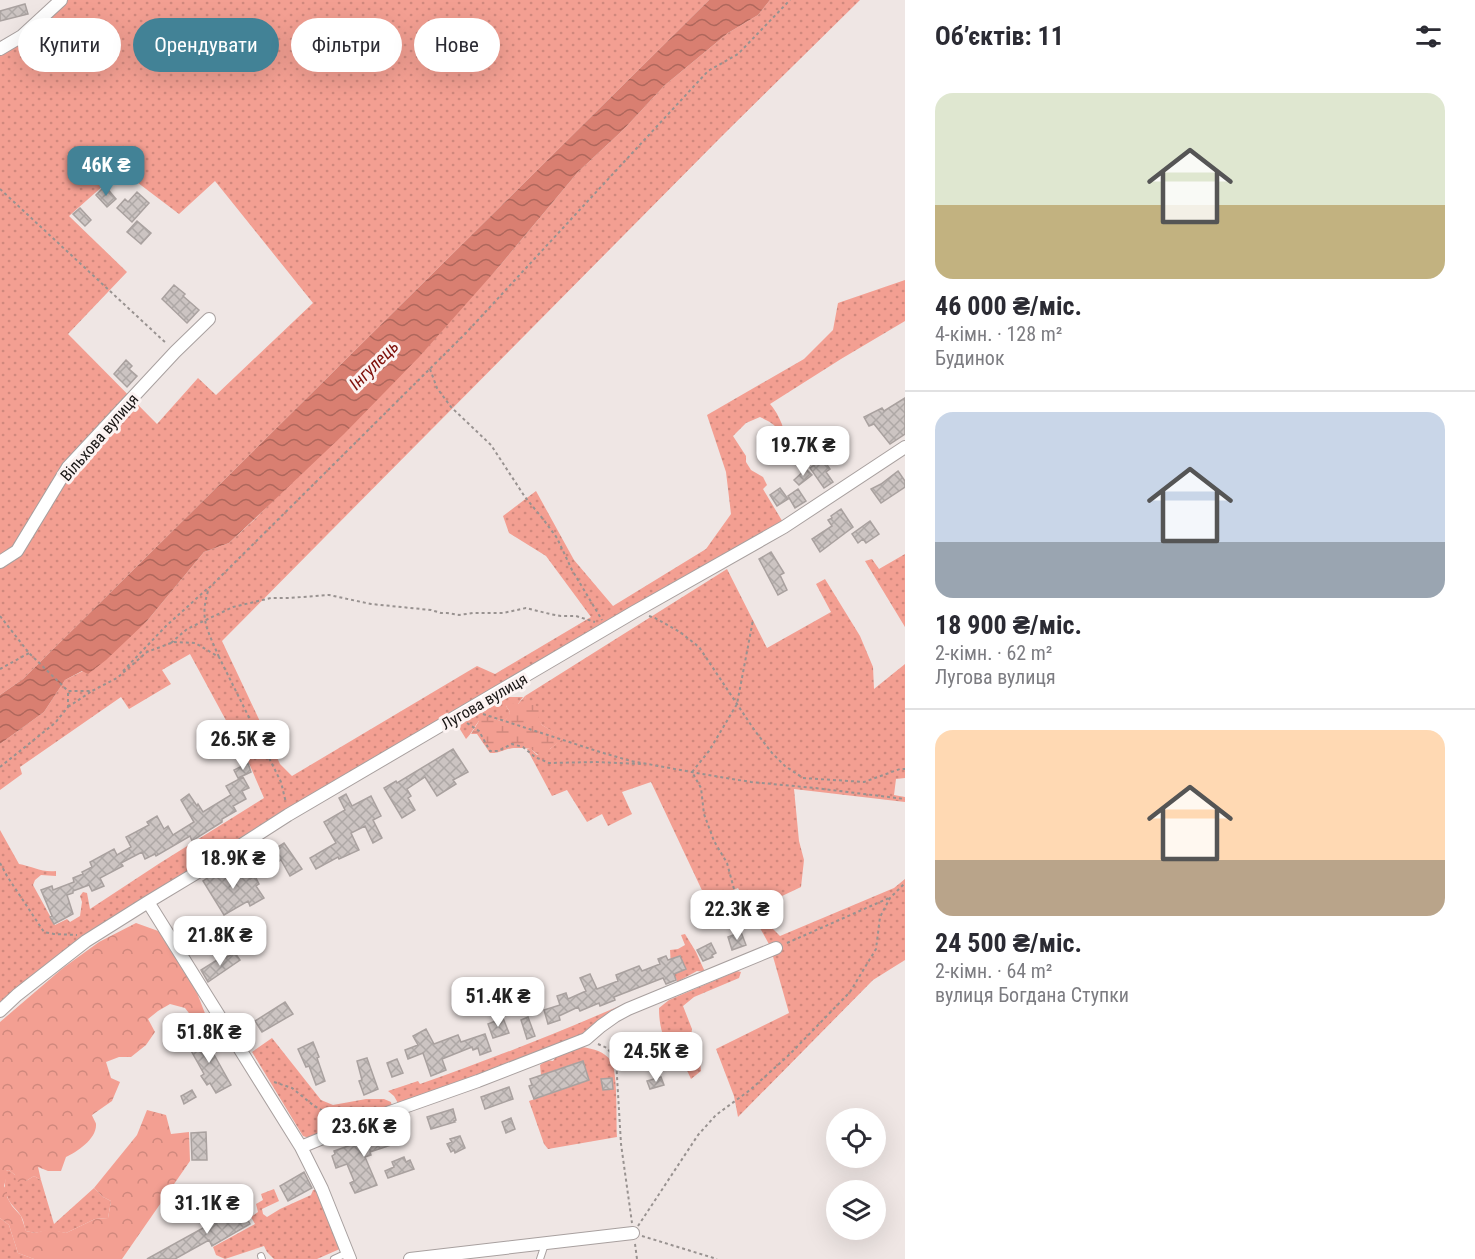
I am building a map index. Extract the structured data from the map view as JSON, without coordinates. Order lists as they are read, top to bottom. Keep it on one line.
{"streets":{"street":["Вільхова вулиця","Лугова вулиця"]},"water":["Інгулець"],"page":{"heading":"Об’єктів: 11","chip":["Купити","Орендувати","Фільтри","Нове"],"list":[{"name":"46 000 ₴/міс.","note":"4-кімн. · 128 m² · Будинок"},{"name":"18 900 ₴/міс.","note":"2-кімн. · 62 m² · Лугова вулиця"},{"name":"24 500 ₴/міс.","note":"2-кімн. · 64 m² · вулиця Богдана Ступки"}],"price":["46K ₴","19.7K ₴","26.5K ₴","18.9K ₴","22.3K ₴","21.8K ₴","51.4K ₴","51.8K ₴","24.5K ₴","23.6K ₴","31.1K ₴"]}}
